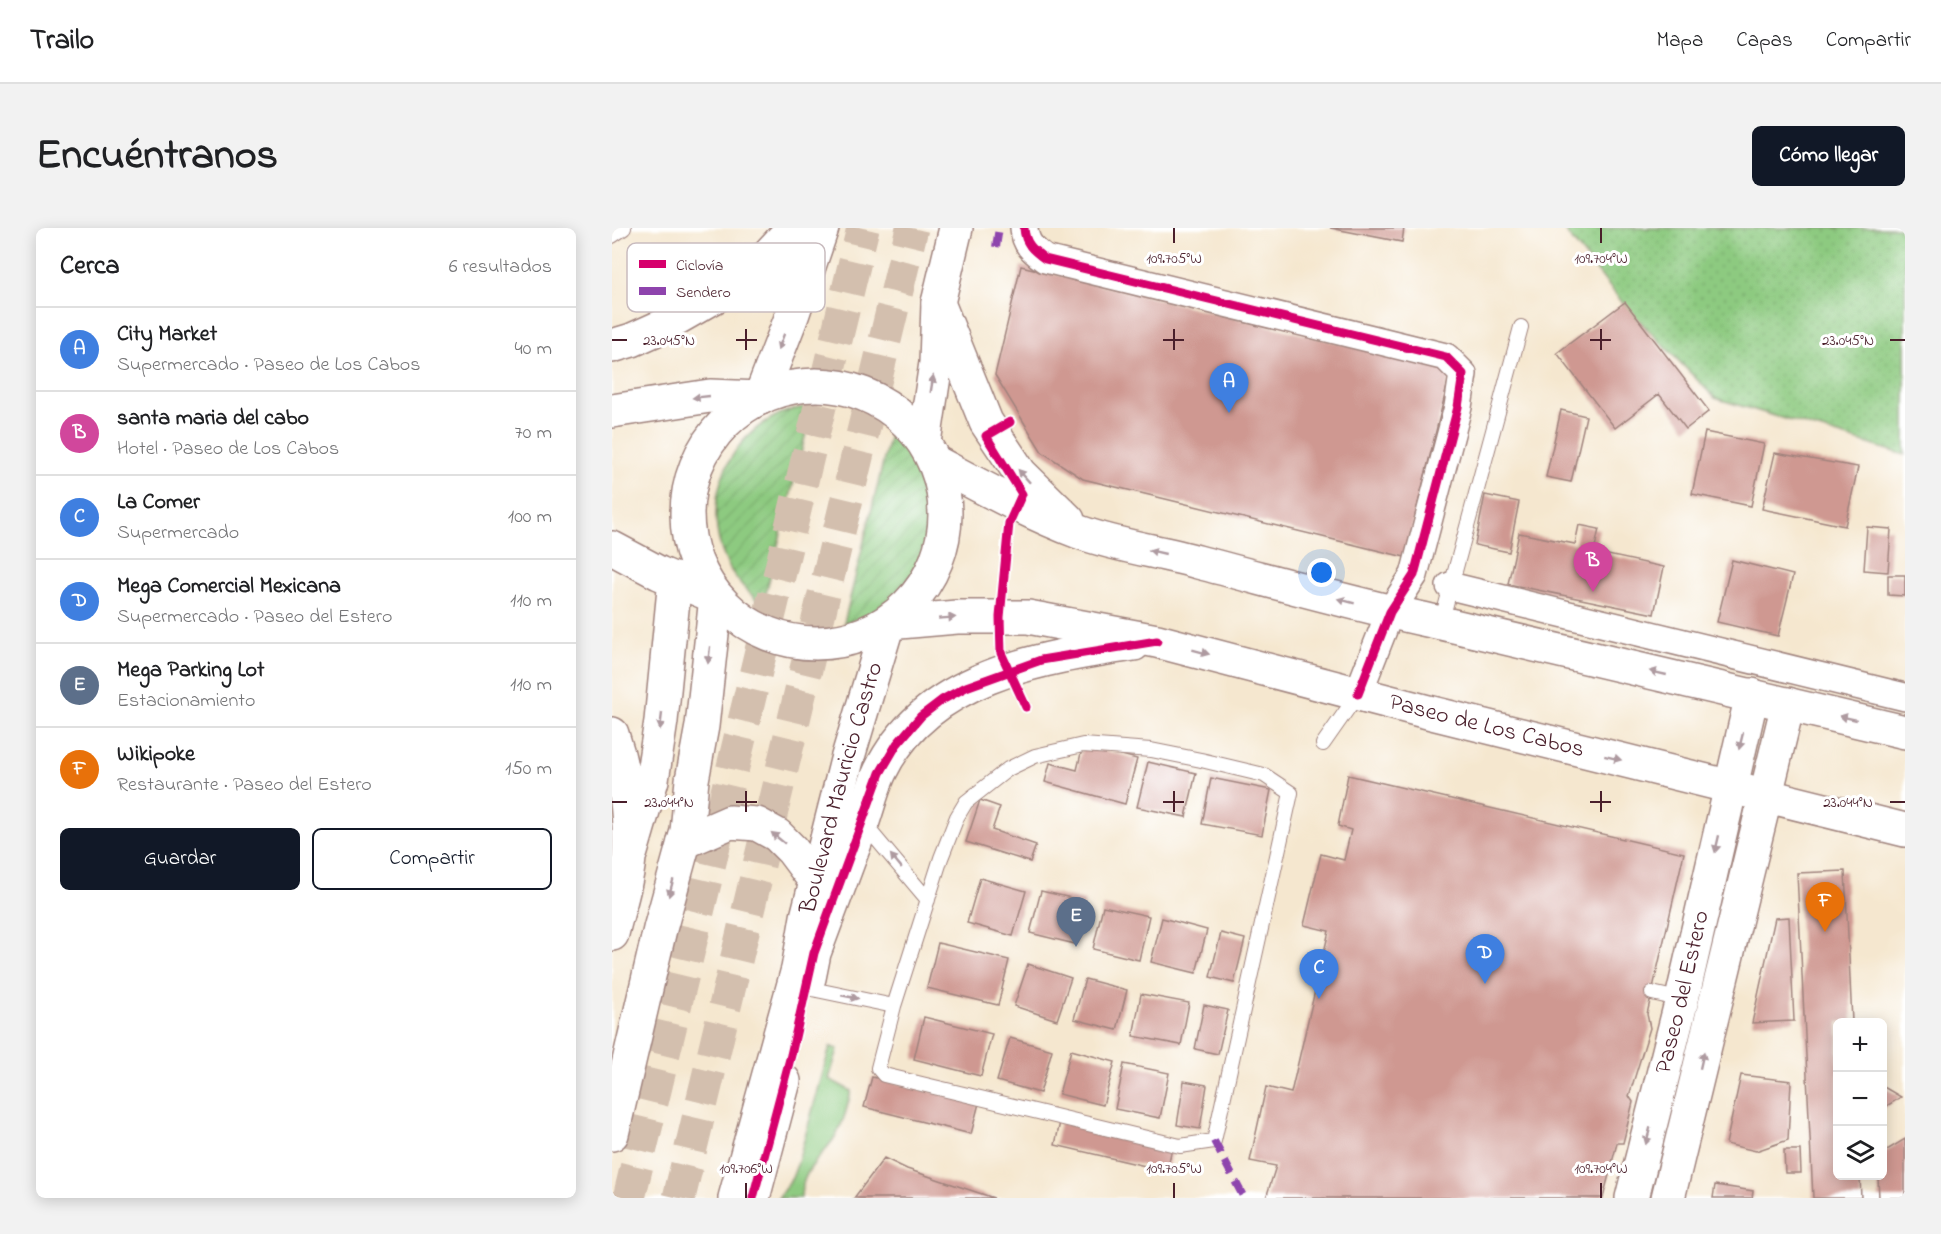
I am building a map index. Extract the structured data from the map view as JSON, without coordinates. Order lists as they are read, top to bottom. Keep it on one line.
{"streets":{"main road":["Paseo de Los Cabos","Boulevard Mauricio Castro","Paseo del Estero"]},"crossings":[["Paseo de Los Cabos","Boulevard Mauricio Castro"],["Paseo de Los Cabos","Paseo del Estero"]],"legend":["Ciclovía","Sendero"],"page":{"header":"Trailo","nav":["Mapa","Capas","Compartir"],"title":"Encuéntranos","buttons":["Cómo llegar",["Guardar","Compartir"]],"heading":["Cerca","6 resultados"],"list":[{"mark":"A","name":"City Market","note":"Supermercado · Paseo de Los Cabos","value":"40 m"},{"mark":"B","name":"santa maria del cabo","note":"Hotel · Paseo de Los Cabos","value":"70 m"},{"mark":"C","name":"La Comer","note":"Supermercado","value":"100 m"},{"mark":"D","name":"Mega Comercial Mexicana","note":"Supermercado · Paseo del Estero","value":"110 m"},{"mark":"E","name":"Mega Parking Lot","note":"Estacionamiento","value":"110 m"},{"mark":"F","name":"Wikipoke","note":"Restaurante · Paseo del Estero","value":"150 m"}],"pins":["A","B","F","E","D","C"],"map_buttons":["+","−"]},"coordinates":["109.705°W","109.704°W","23.045°N","23.044°N","109.706°W"]}
